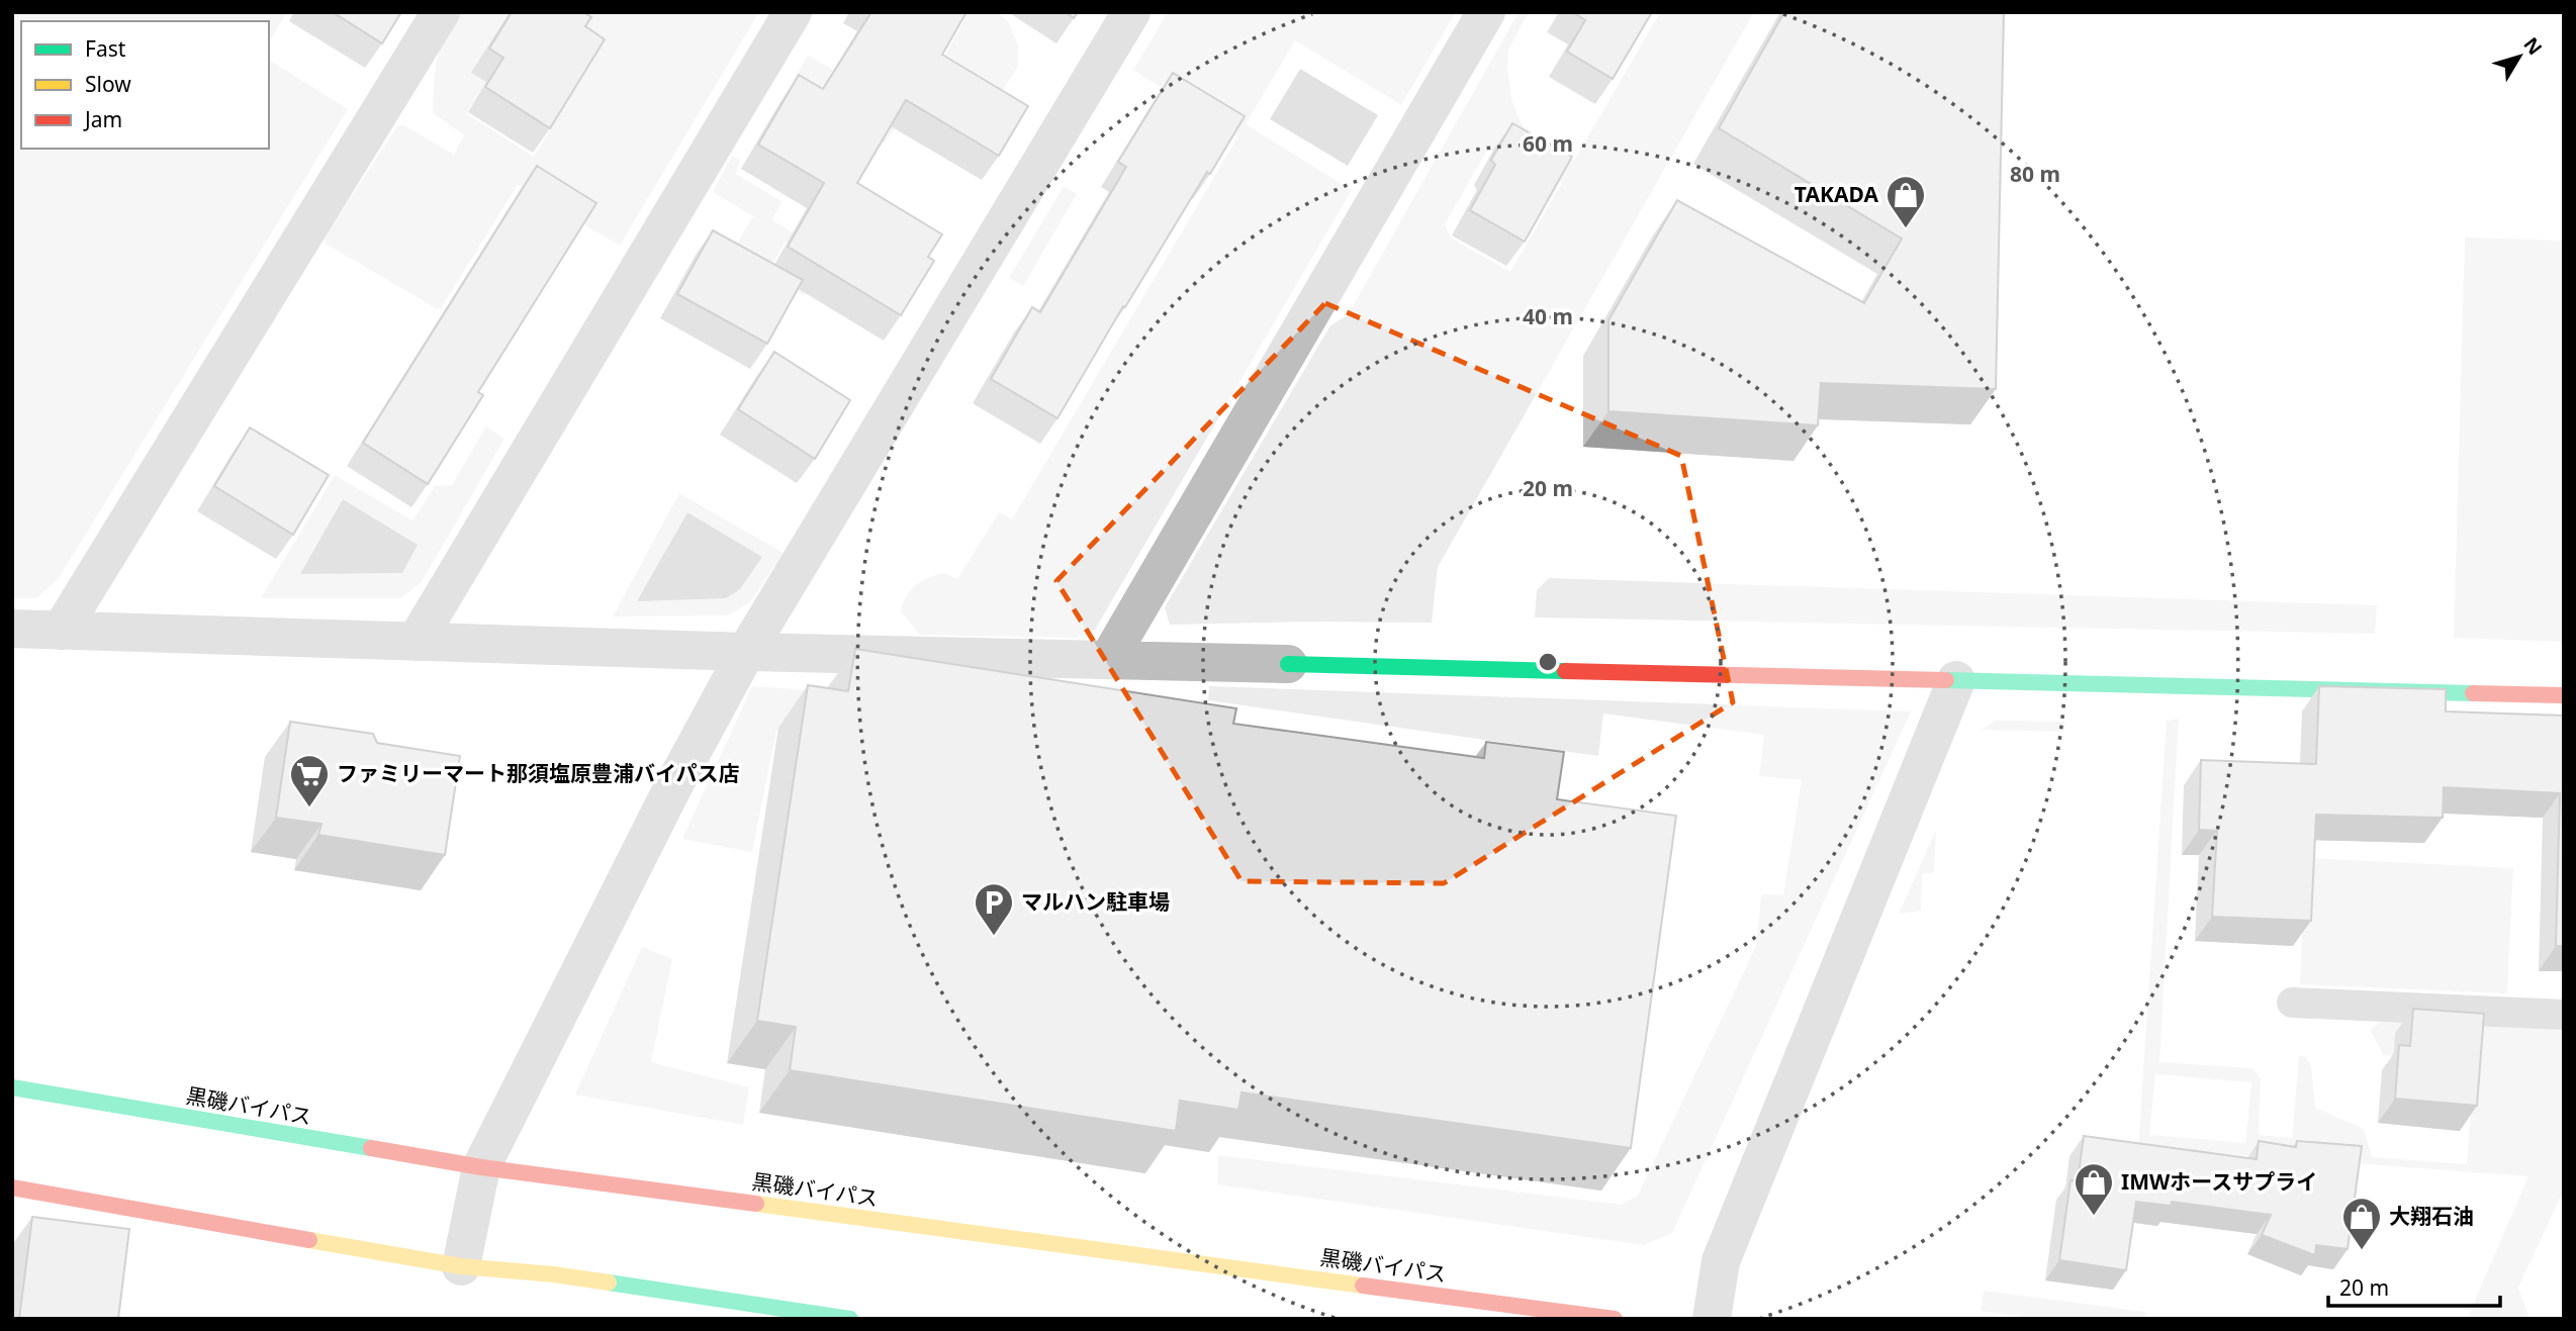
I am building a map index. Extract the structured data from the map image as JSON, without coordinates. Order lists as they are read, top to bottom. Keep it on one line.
{"streets":{"main road":["黒磯バイパス"]},"places":{"shop":["TAKADA","IMWホースサプライ","大翔石油"],"supermarket":["ファミリーマート那須塩原豊浦バイパス店"],"parking":["マルハン駐車場"]},"legend":["Fast","Slow","Jam"],"scale_bar":"20 m","north":"top right","rings":["60 m","80 m","40 m","20 m"]}
